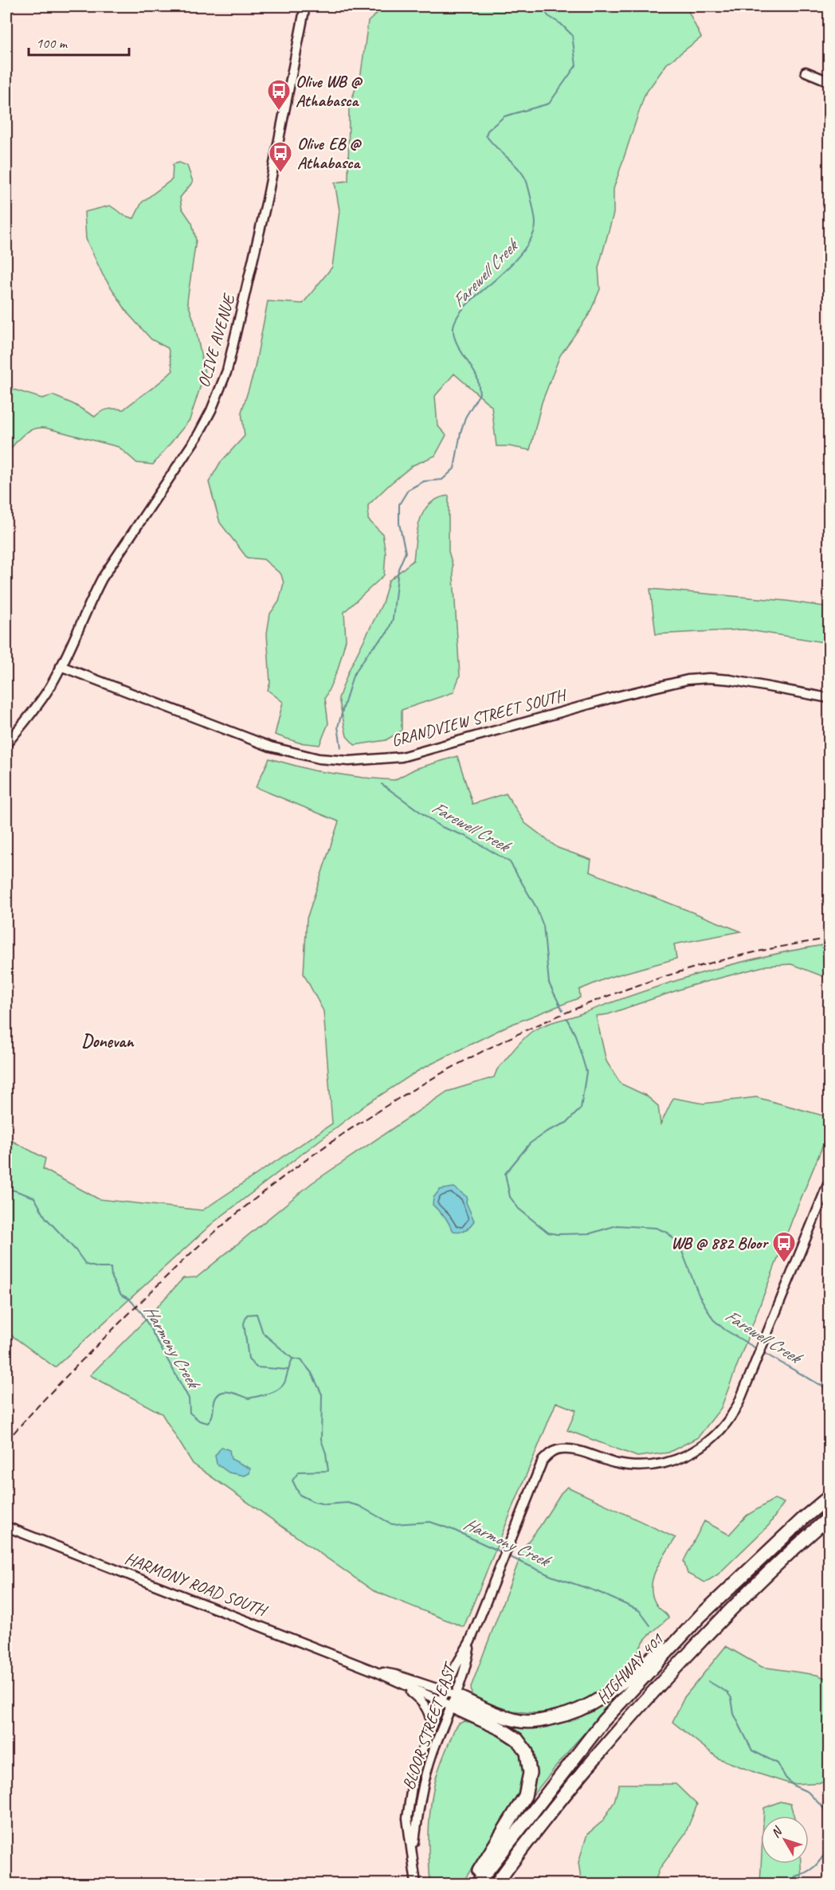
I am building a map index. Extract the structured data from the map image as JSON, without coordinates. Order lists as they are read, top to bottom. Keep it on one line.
{"streets":{"highway":["HIGHWAY 401"],"main road":["OLIVE AVENUE","GRANDVIEW STREET SOUTH","HARMONY ROAD SOUTH","BLOOR STREET EAST"]},"crossings":[["OLIVE AVENUE","GRANDVIEW STREET SOUTH"],["HARMONY ROAD SOUTH","BLOOR STREET EAST"]],"districts":["Donevan"],"water":["Farewell Creek","Harmony Creek"],"places":{"bus stop":["Olive WB @ Athabasca","Olive EB @ Athabasca","WB @ 882 Bloor"]},"scale_bar":"100 m","north":"top left"}
